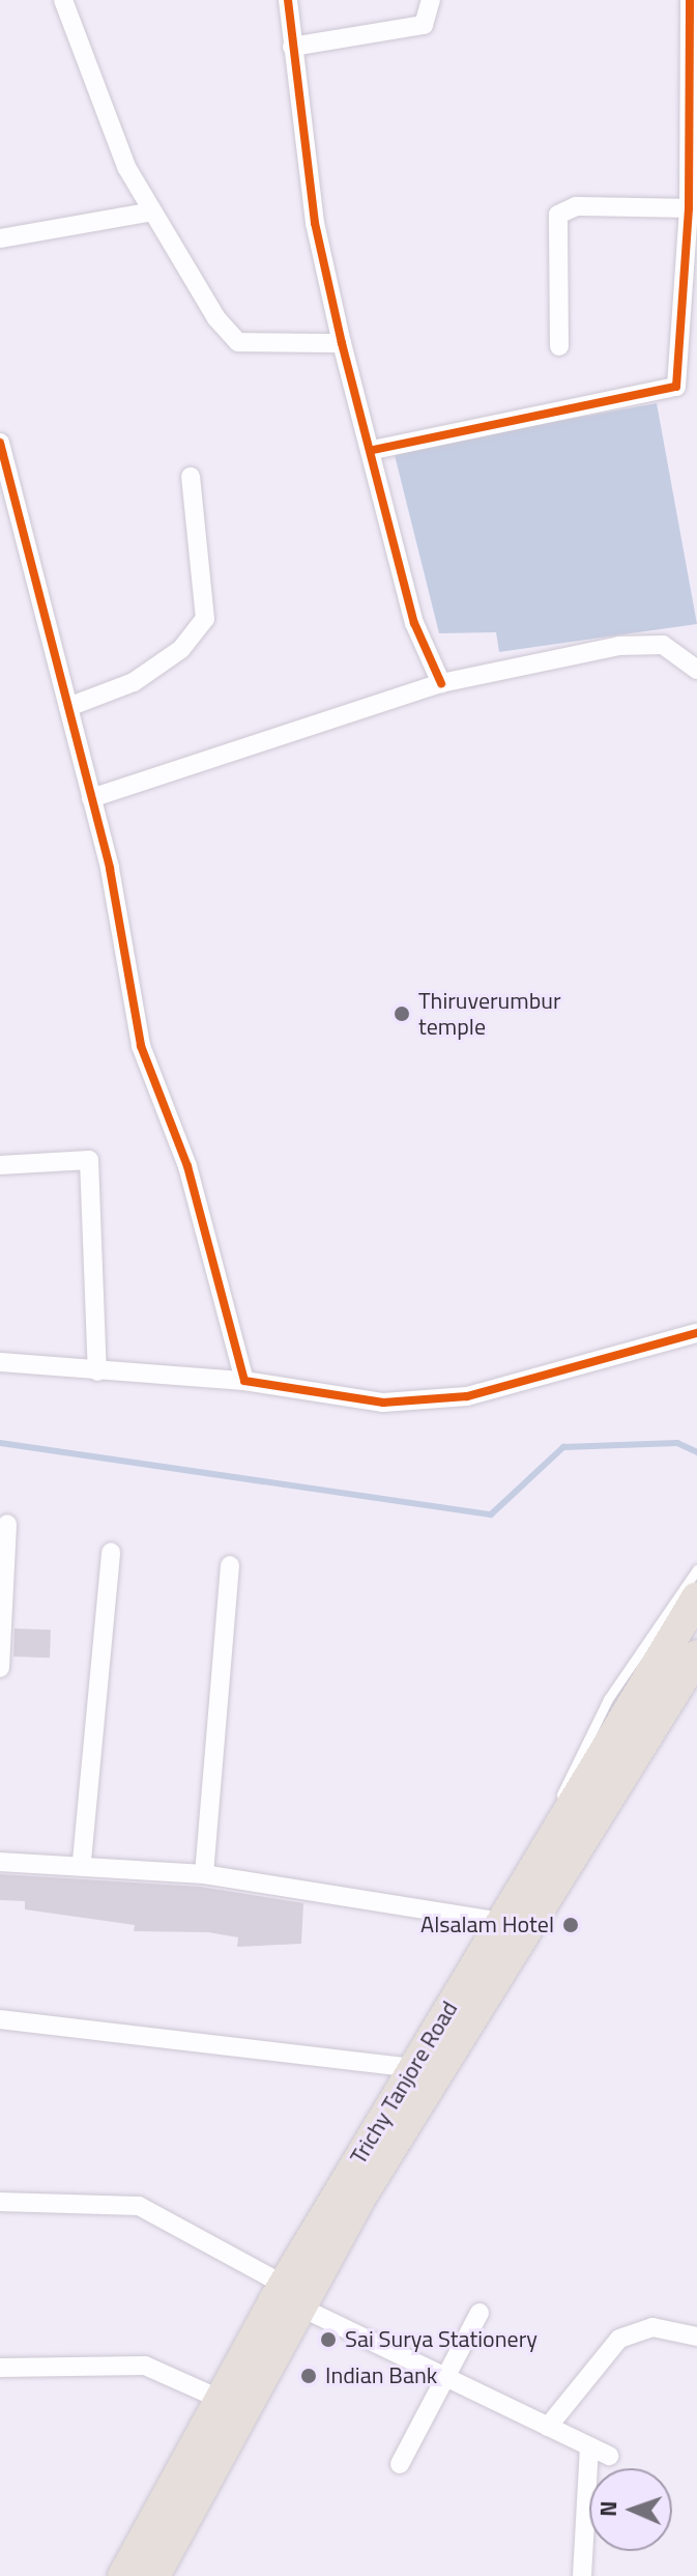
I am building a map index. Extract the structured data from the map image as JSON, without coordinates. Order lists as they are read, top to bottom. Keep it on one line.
{"streets":{"highway":["Trichy Tanjore Road"]},"places":["Thiruverumbur temple","Alsalam Hotel","Sai Surya Stationery","Indian Bank"],"north":"left"}
